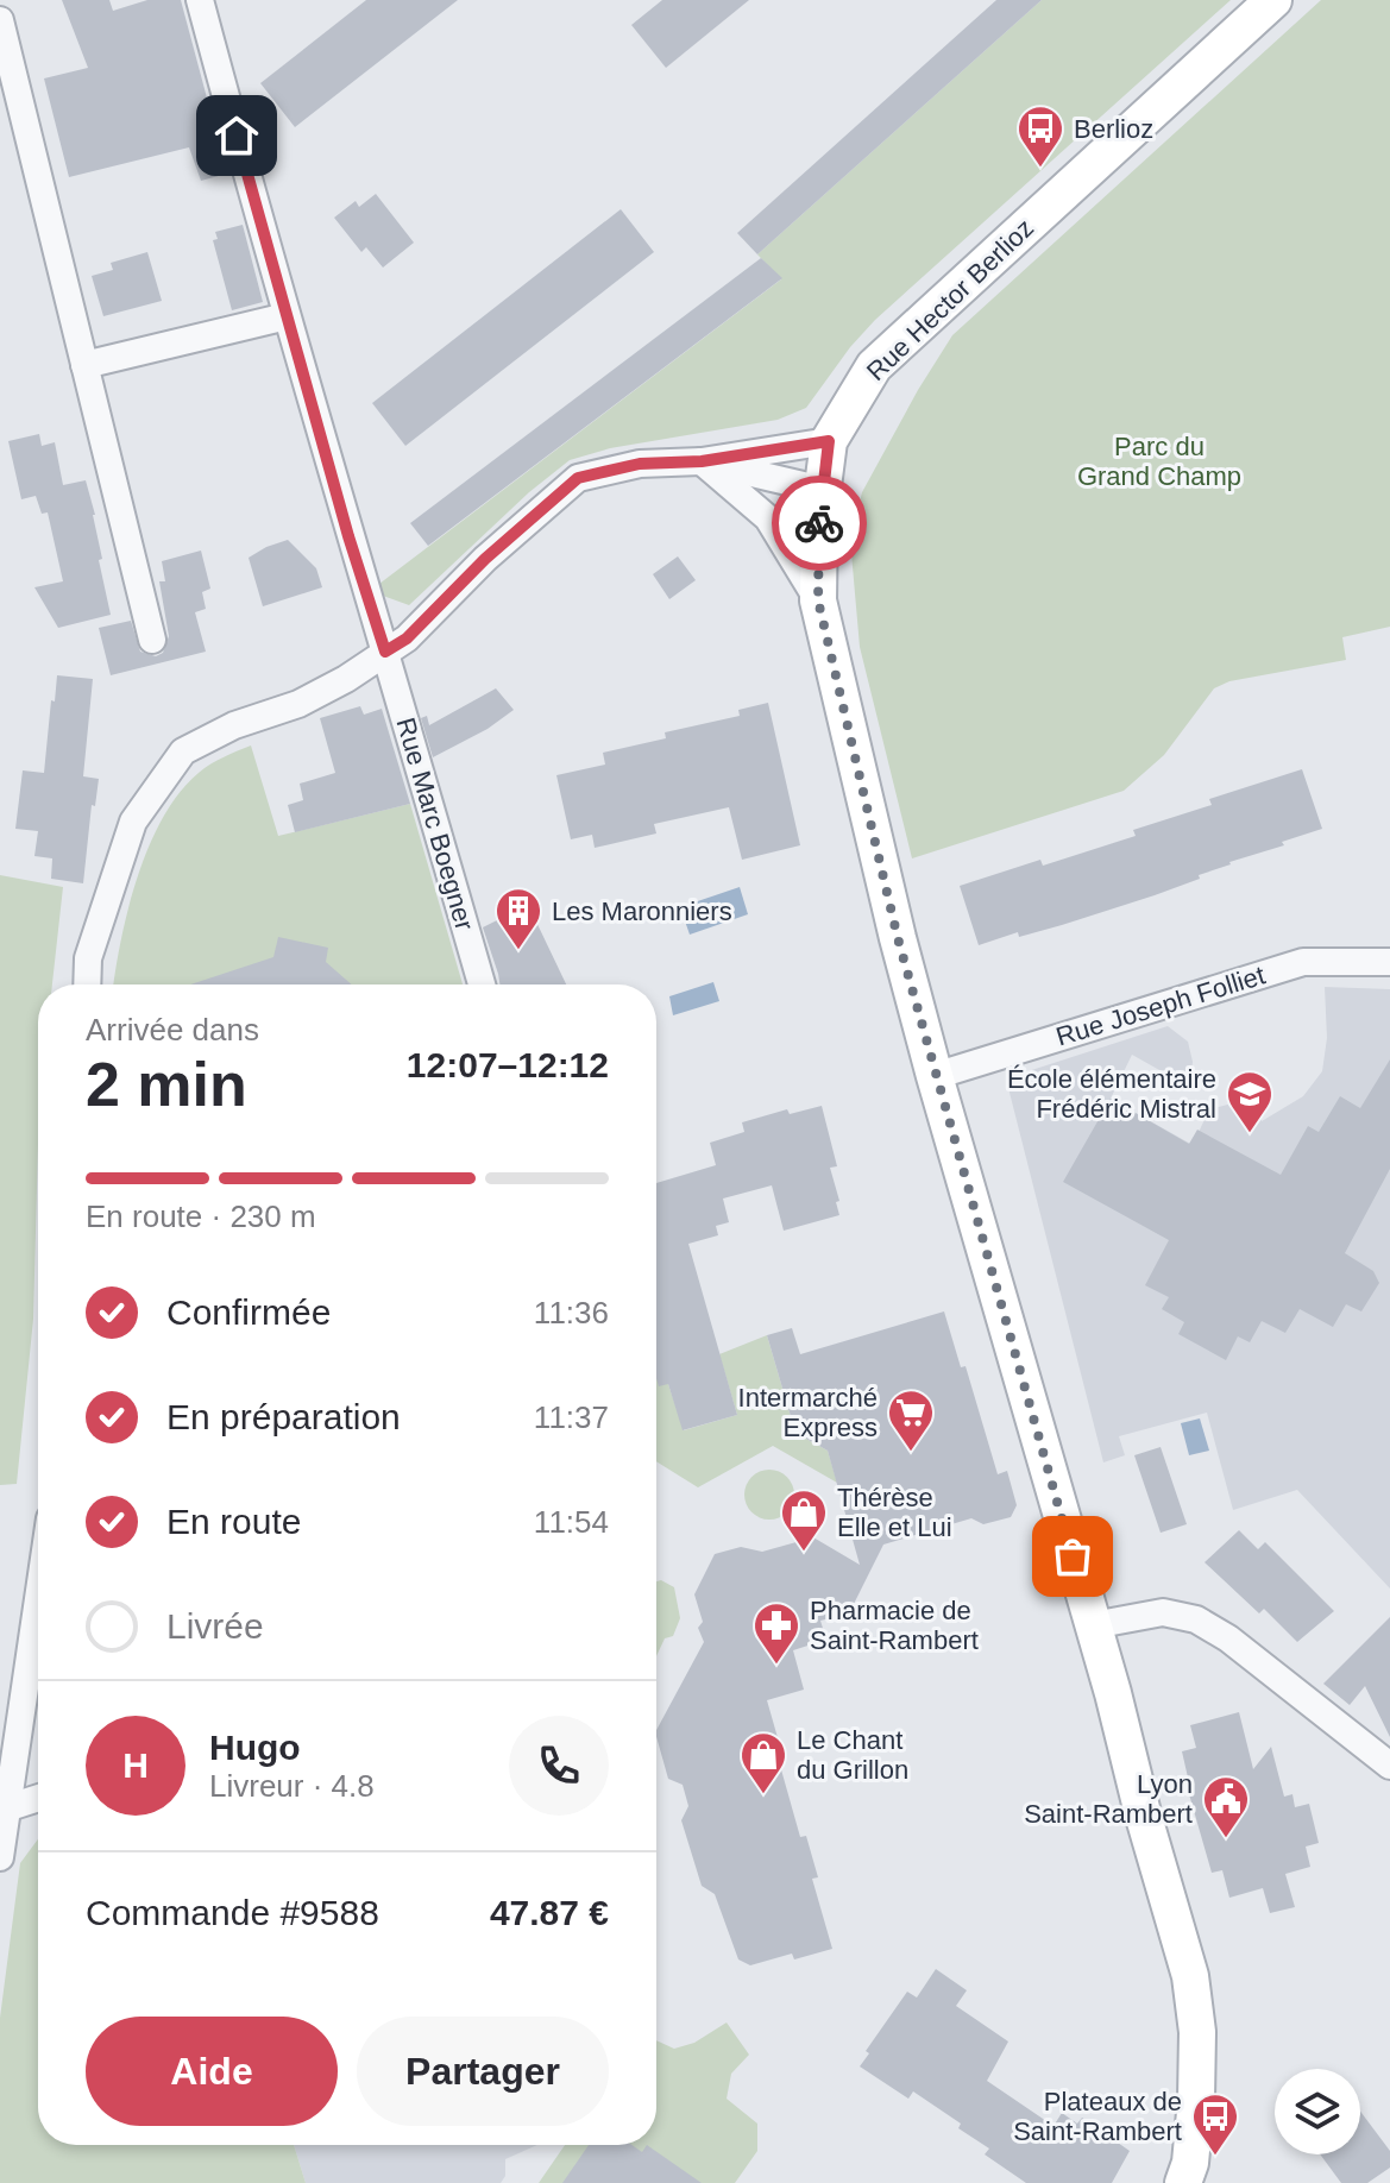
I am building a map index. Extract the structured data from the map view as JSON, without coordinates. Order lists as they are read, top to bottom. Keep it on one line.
{"streets":{"street":["Rue Hector Berlioz","Rue Marc Boegner","Rue Joseph Folliet"]},"crossings":[["Rue Hector Berlioz","Rue Joseph Folliet"]],"parks":["Parc du Grand Champ"],"places":{"bus stop":["Berlioz","Plateaux de Saint-Rambert"],"building":["Les Maronniers"],"school or university":["École élémentaire Frédéric Mistral"],"supermarket":["Intermarché Express"],"shop":["Thérèse Elle et Lui","Le Chant du Grillon"],"pharmacy":["Pharmacie de Saint-Rambert"],"public building":["Lyon Saint-Rambert"]},"page":{"heading":["2 min","Arrivée dans","12:07–12:12"],"panel":["Hugo","Livreur · 4.8","Commande #9588","47.87 €"],"bar":"En route · 230 m","list":[["Confirmée","11:36"],["En préparation","11:37"],["En route","11:54"],"Livrée"],"round":"H","buttons":["Aide","Partager"]}}
